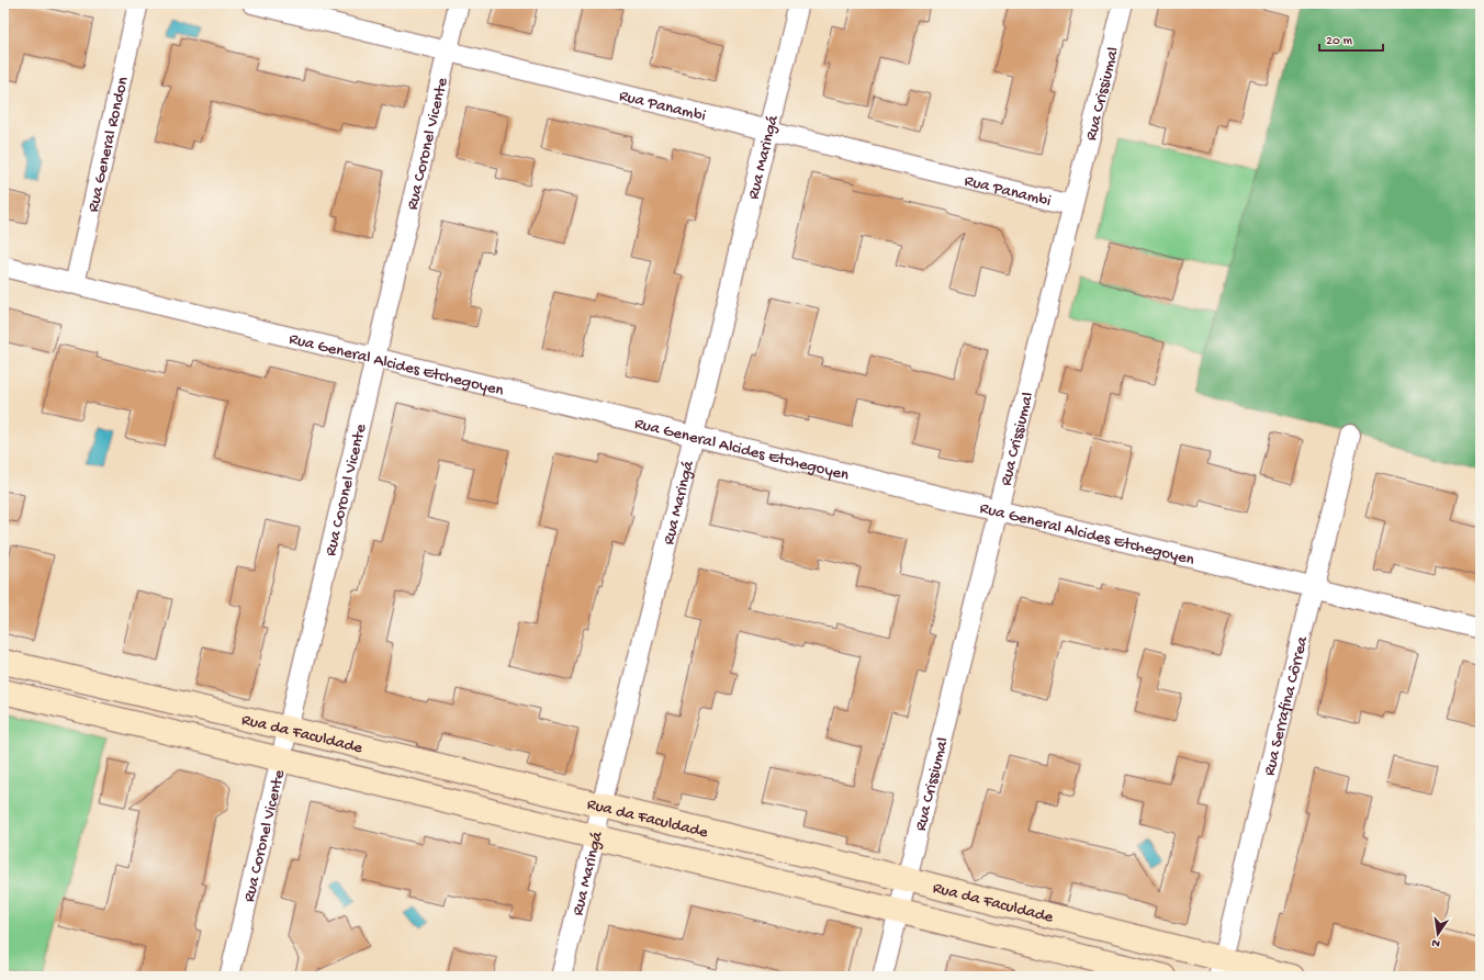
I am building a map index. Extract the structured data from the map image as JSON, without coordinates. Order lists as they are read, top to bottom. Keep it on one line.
{"streets":{"street":["Rua Crissiumal","Rua Panambi","Rua General Rondon","Rua Coronel Vicente","Rua Maringá","Rua General Alcides Etchegoyen","Rua Serrafina Côrrea","Rua da Faculdade"]},"crossings":[["Rua Crissiumal","Rua Panambi"],["Rua Crissiumal","Rua General Alcides Etchegoyen"],["Rua Crissiumal","Rua da Faculdade"],["Rua Panambi","Rua Coronel Vicente"],["Rua Panambi","Rua Maringá"],["Rua General Rondon","Rua General Alcides Etchegoyen"],["Rua Coronel Vicente","Rua General Alcides Etchegoyen"],["Rua Coronel Vicente","Rua da Faculdade"],["Rua Maringá","Rua General Alcides Etchegoyen"],["Rua Maringá","Rua da Faculdade"],["Rua General Alcides Etchegoyen","Rua Serrafina Côrrea"],["Rua Serrafina Côrrea","Rua da Faculdade"]],"scale_bar":"20 m","north":"bottom"}
